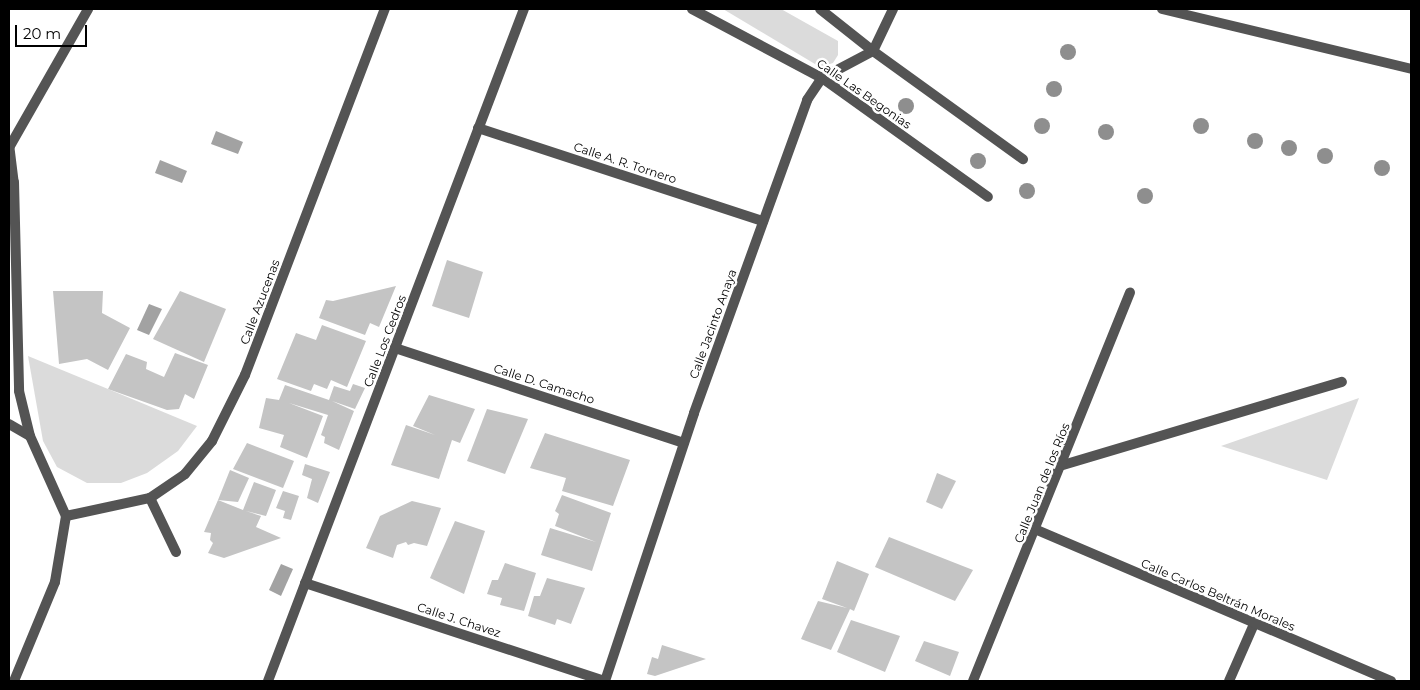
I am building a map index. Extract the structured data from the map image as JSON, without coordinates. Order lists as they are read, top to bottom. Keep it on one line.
{"streets":{"street":["Calle Las Begonias","Calle A. R. Tornero","Calle Azucenas","Calle Jacinto Anaya","Calle Los Cedros","Calle D. Camacho","Calle Juan de los Ríos","Calle Carlos Beltrán Morales","Calle J. Chavez"]},"crossings":[["Calle Las Begonias","Calle Jacinto Anaya"],["Calle A. R. Tornero","Calle Jacinto Anaya"],["Calle A. R. Tornero","Calle Los Cedros"],["Calle Jacinto Anaya","Calle D. Camacho"],["Calle Jacinto Anaya","Calle J. Chavez"],["Calle Los Cedros","Calle D. Camacho"],["Calle Los Cedros","Calle J. Chavez"],["Calle Juan de los Ríos","Calle Carlos Beltrán Morales"]],"scale_bar":"20 m"}
